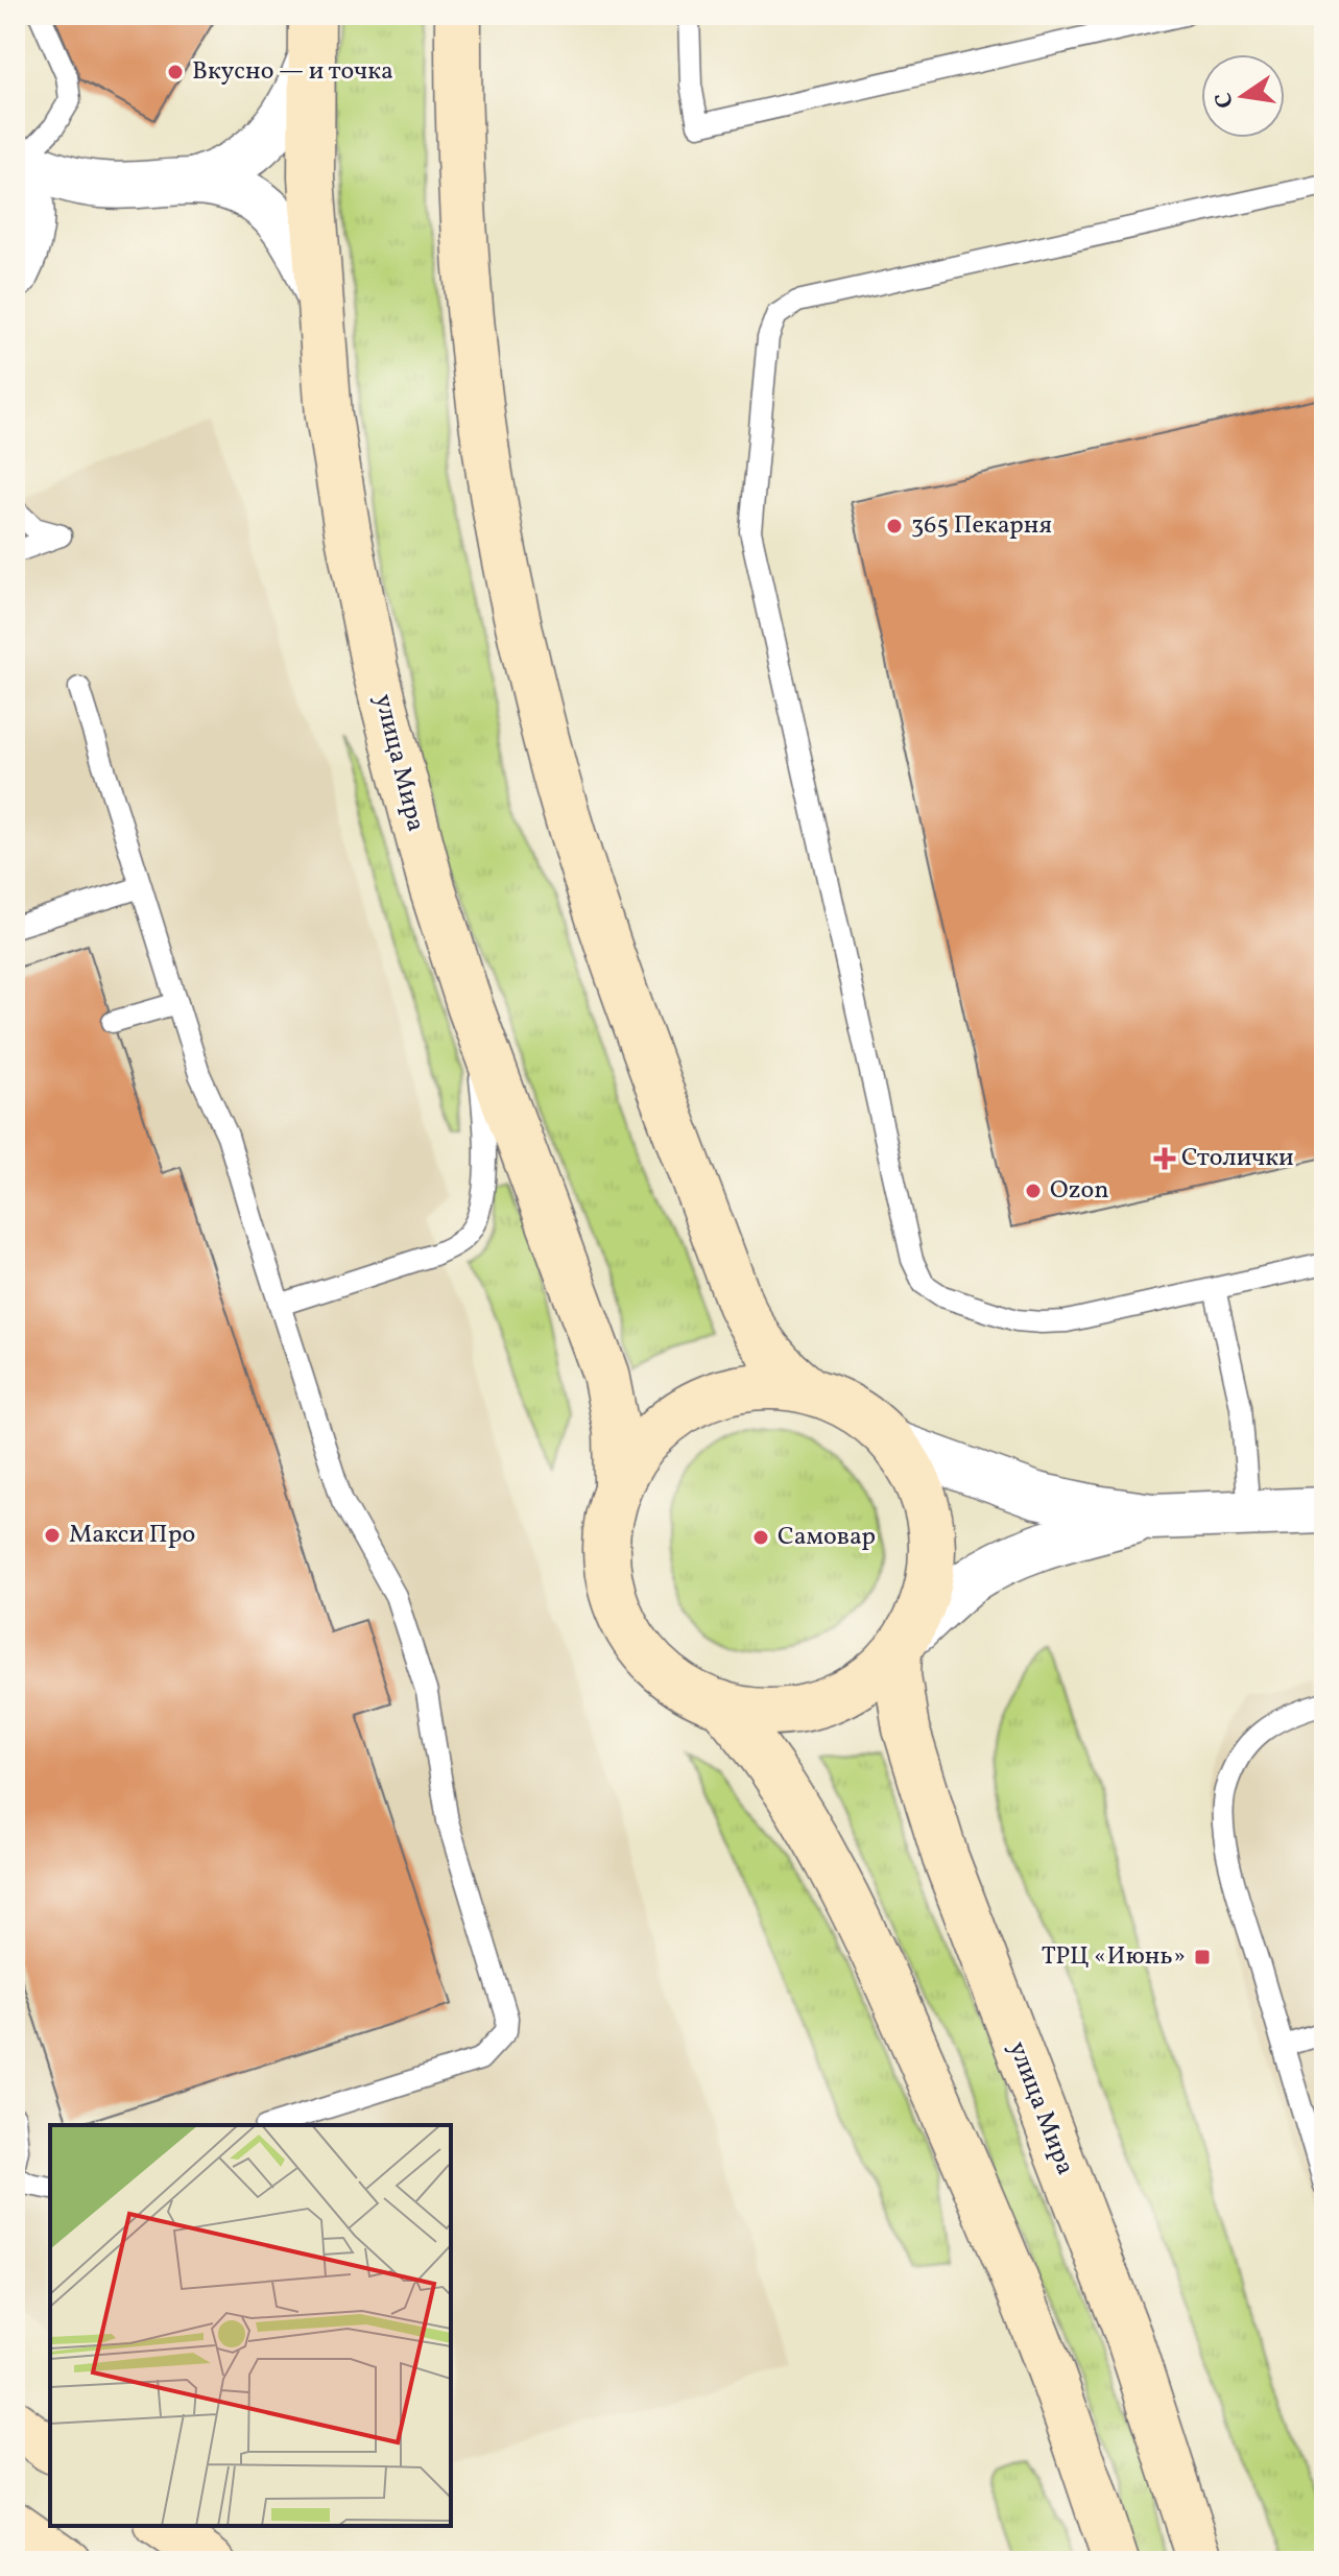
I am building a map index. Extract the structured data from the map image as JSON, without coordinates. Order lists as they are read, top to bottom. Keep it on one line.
{"streets":{"main road":["улица Мира"]},"places":{"other":["Вкусно — и точка","365 Пекарня","Ozon","Макси Про","Самовар"],"health":["Столички"],"transit":["ТРЦ «Июнь»"]},"north":"left"}
